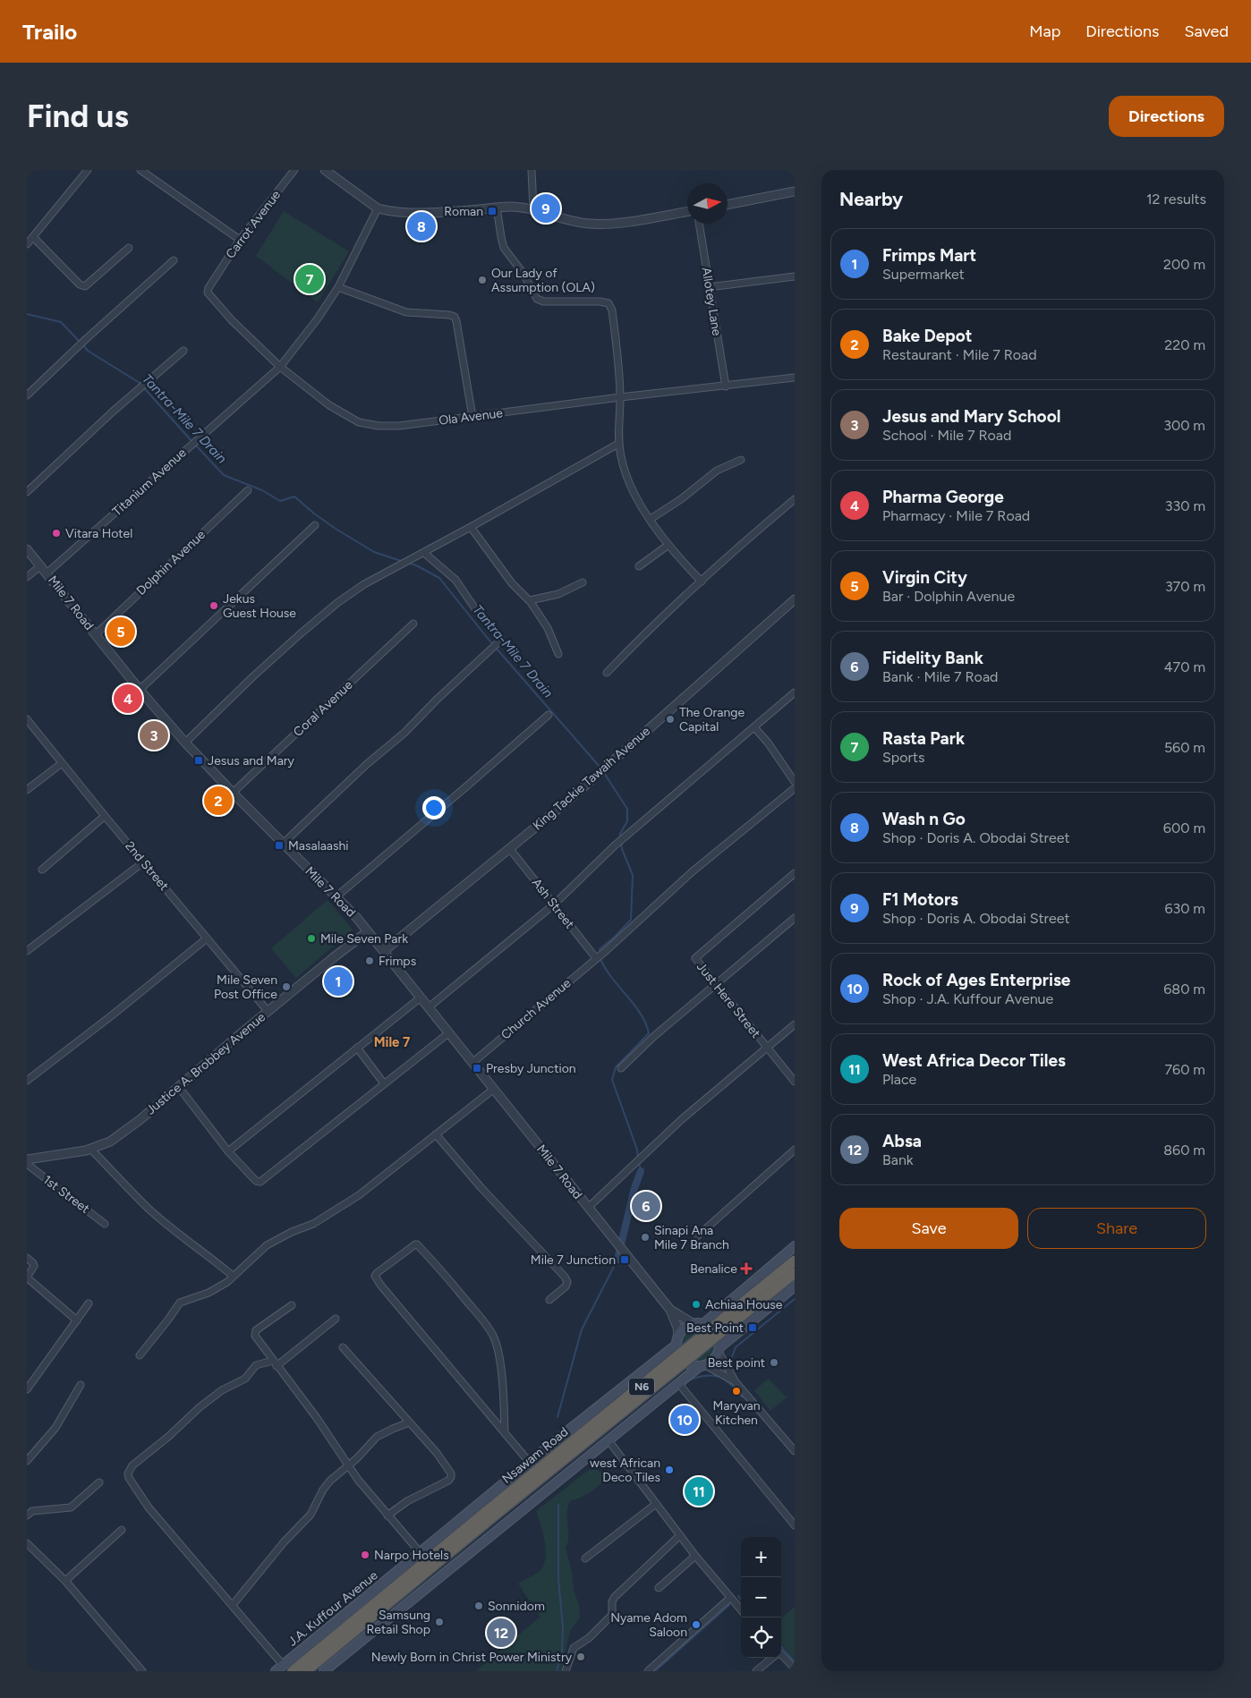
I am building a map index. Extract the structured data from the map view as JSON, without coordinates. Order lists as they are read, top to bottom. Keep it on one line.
{"streets":{"highway":["N6","Nsawam Road"],"main road":["J.A. Kuffour Avenue"],"street":["Carrot Avenue","Allotey Lane","Ola Avenue","Titanium Avenue","Dolphin Avenue","Mile 7 Road","Coral Avenue","King Tackie Tawaih Avenue","2nd Street","Ash Street","Just Here Street","Church Avenue","Justice A. Brobbey Avenue","1st Street"]},"crossings":[["Carrot Avenue","Ola Avenue"],["Allotey Lane","Ola Avenue"],["Ola Avenue","Titanium Avenue"],["Titanium Avenue","Mile 7 Road"],["Dolphin Avenue","Mile 7 Road"],["Mile 7 Road","Coral Avenue"],["Mile 7 Road","King Tackie Tawaih Avenue"],["Mile 7 Road","Church Avenue"],["Mile 7 Road","Justice A. Brobbey Avenue"],["King Tackie Tawaih Avenue","Ash Street"],["2nd Street","Justice A. Brobbey Avenue"],["Ash Street","Church Avenue"]],"districts":["Mile 7"],"water":["Tantra-Mile 7 Drain"],"places":{"transit":["Roman","Jesus and Mary","Masalaashi","Presby Junction","Mile 7 Junction","Best Point"],"other":["Our Lady of Assumption (OLA)","Vitara Hotel","Jekus Guest House","The Orange Capital","Mile Seven Park","Frimps","Mile Seven Post Office","Sinapi Ana Mile 7 Branch","Achiaa House","Best point","Maryvan Kitchen","west African Deco Tiles","Narpo Hotels","Sonnidom","Samsung Retail Shop","Nyame Adom Saloon","Newly Born in Christ Power Ministry"],"health":["Benalice"]},"north":"right","page":{"header":"Trailo","nav":["Map","Directions","Saved"],"buttons":["Directions",["Save","Share"]],"title":"Find us","heading":["Nearby","12 results"],"pins":["9","8","7","5","4","3","2","1","6","10","11","12"],"list":[{"mark":"1","name":"Frimps Mart","note":"Supermarket","value":"200 m"},{"mark":"2","name":"Bake Depot","note":"Restaurant · Mile 7 Road","value":"220 m"},{"mark":"3","name":"Jesus and Mary School","note":"School · Mile 7 Road","value":"300 m"},{"mark":"4","name":"Pharma George","note":"Pharmacy · Mile 7 Road","value":"330 m"},{"mark":"5","name":"Virgin City","note":"Bar · Dolphin Avenue","value":"370 m"},{"mark":"6","name":"Fidelity Bank","note":"Bank · Mile 7 Road","value":"470 m"},{"mark":"7","name":"Rasta Park","note":"Sports","value":"560 m"},{"mark":"8","name":"Wash n Go","note":"Shop · Doris A. Obodai Street","value":"600 m"},{"mark":"9","name":"F1 Motors","note":"Shop · Doris A. Obodai Street","value":"630 m"},{"mark":"10","name":"Rock of Ages Enterprise","note":"Shop · J.A. Kuffour Avenue","value":"680 m"},{"mark":"11","name":"West Africa Decor Tiles","note":"Place","value":"760 m"},{"mark":"12","name":"Absa","note":"Bank","value":"860 m"}],"map_buttons":["+","−"]}}
